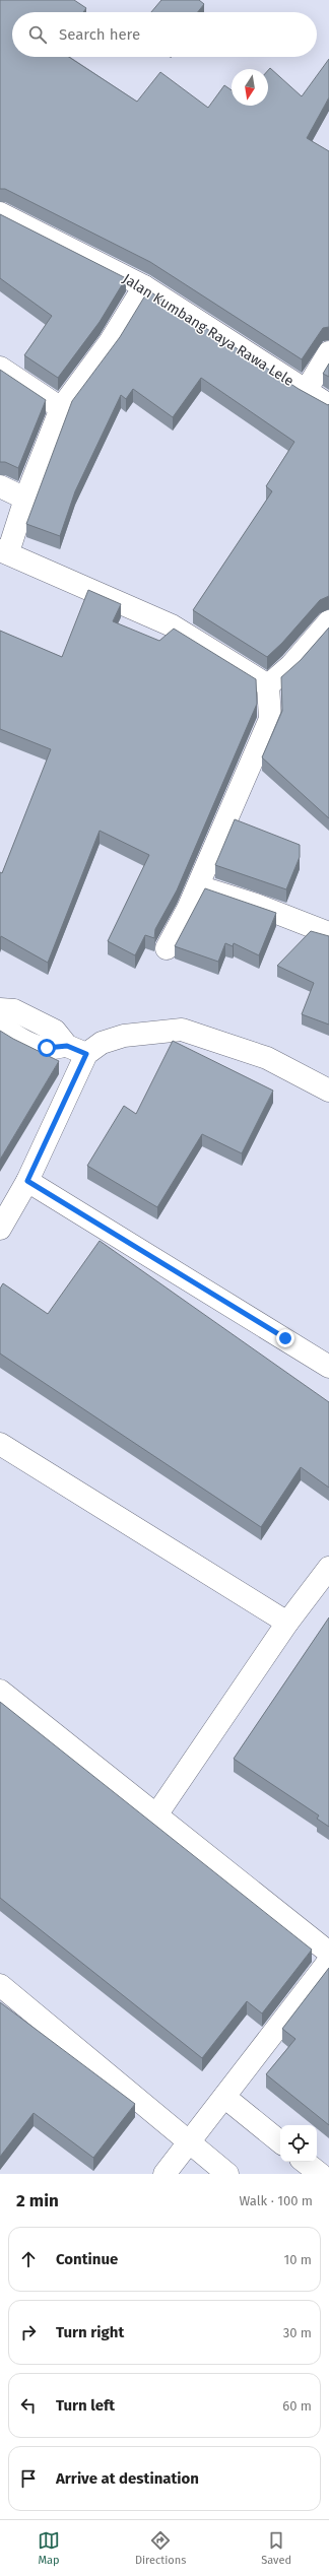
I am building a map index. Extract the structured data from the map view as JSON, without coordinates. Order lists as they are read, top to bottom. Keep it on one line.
{"streets":{"street":["Jalan Kumbang Raya Rawa Lele"]},"north":"bottom","page":{"search":"Search here","heading":["2 min","Walk · 100 m"],"list":[["Continue","10 m"],["Turn right","30 m"],["Turn left","60 m"],"Arrive at destination"],"nav":["Map","Directions","Saved"]}}
